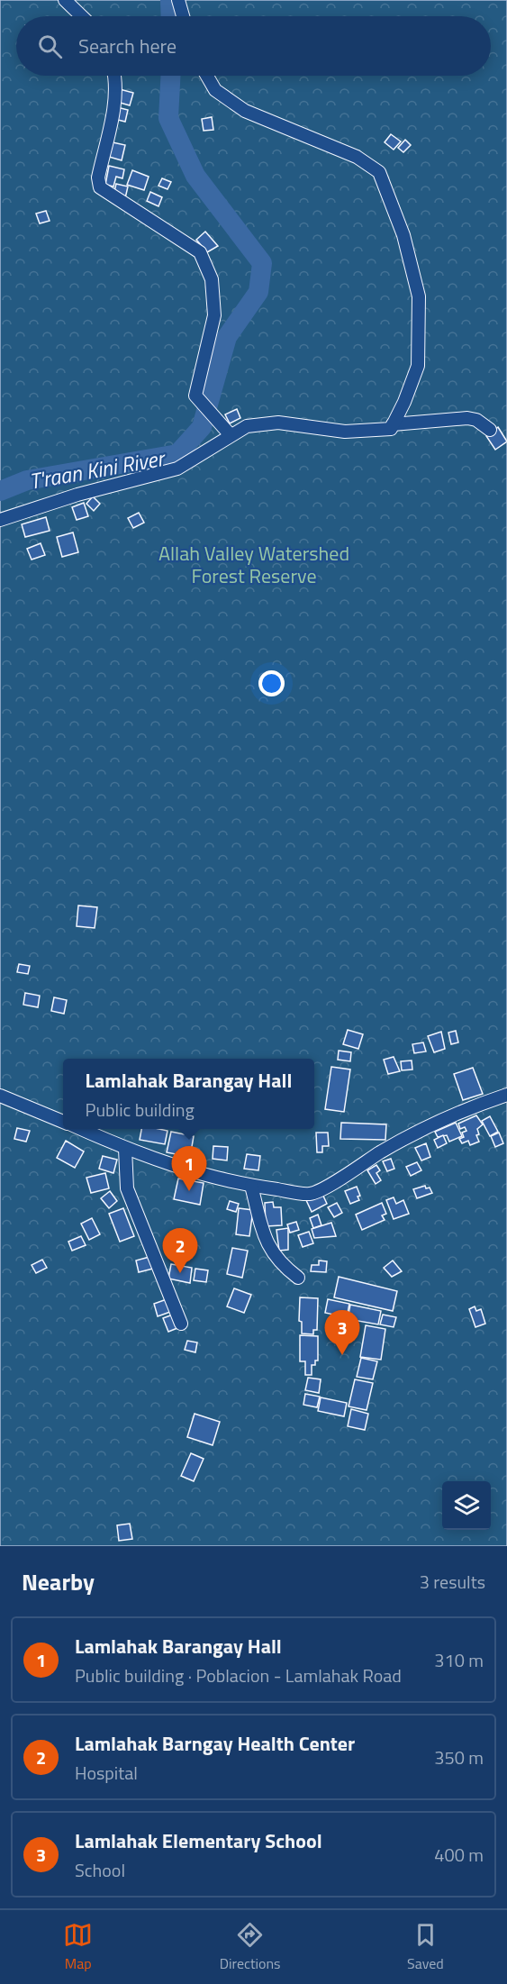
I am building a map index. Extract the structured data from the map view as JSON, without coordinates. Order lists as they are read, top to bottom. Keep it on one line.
{"water":["T'raan Kini River"],"parks":["Allah Valley Watershed Forest Reserve"],"page":{"search":"Search here","popup":["Lamlahak Barangay Hall","Public building"],"pins":["1","2","3"],"heading":["Nearby","3 results"],"list":[{"mark":"1","name":"Lamlahak Barangay Hall","note":"Public building · Poblacion - Lamlahak Road","value":"310 m"},{"mark":"2","name":"Lamlahak Barngay Health Center","note":"Hospital","value":"350 m"},{"mark":"3","name":"Lamlahak Elementary School","note":"School","value":"400 m"}],"nav":["Map","Directions","Saved"]}}
